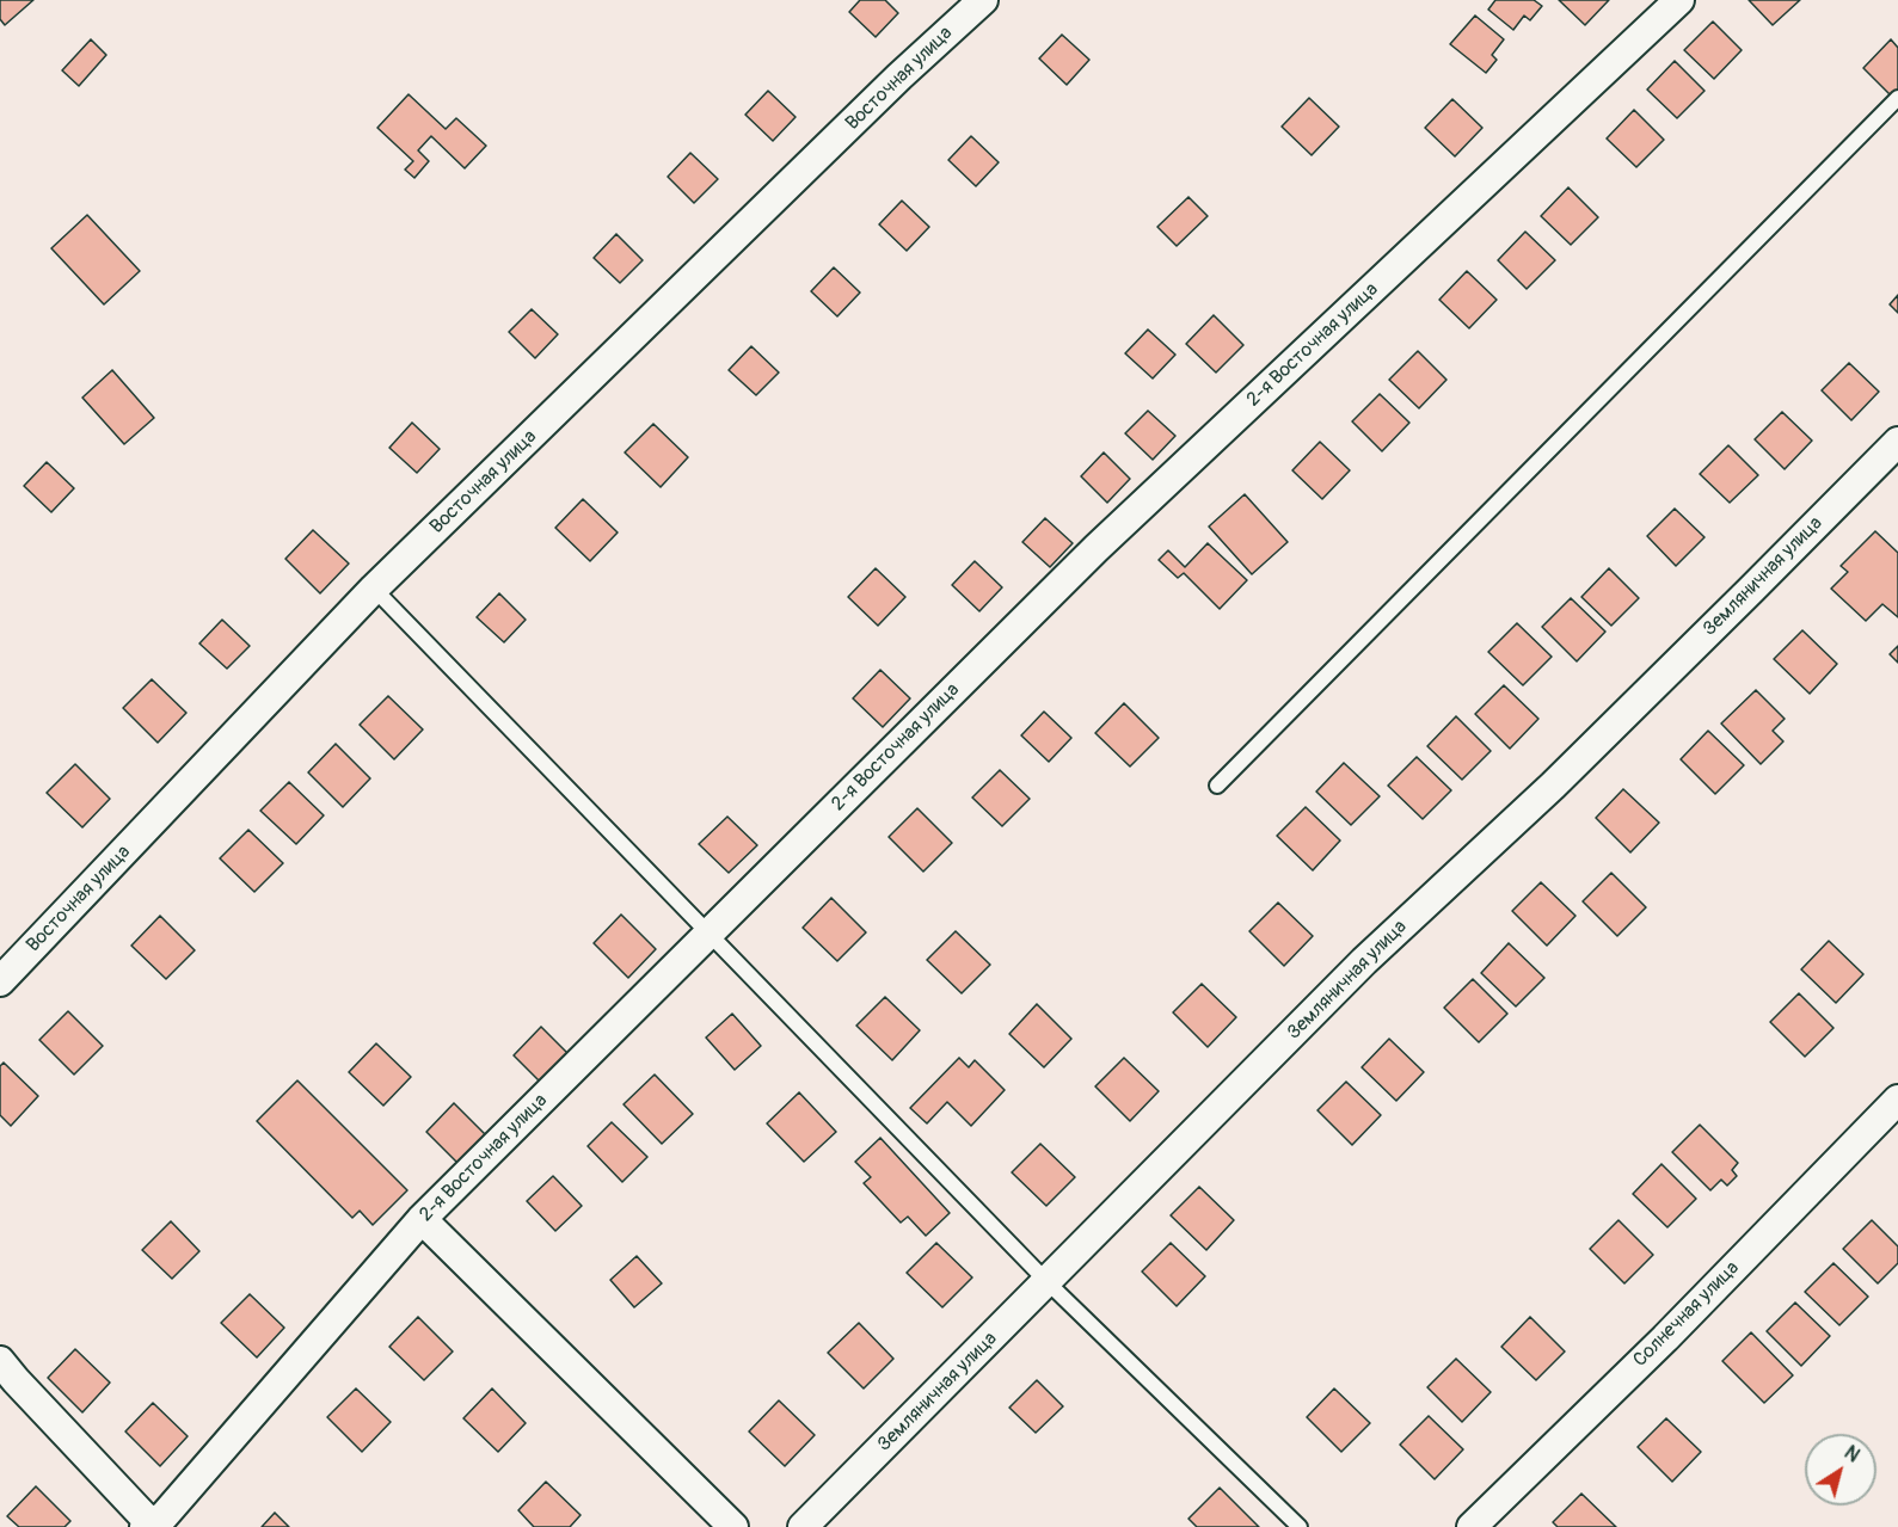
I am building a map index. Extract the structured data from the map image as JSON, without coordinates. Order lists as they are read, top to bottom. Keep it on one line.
{"streets":{"street":["Восточная улица","2-я Восточная улица","Земляничная улица","Солнечная улица"]},"north":"top right"}
